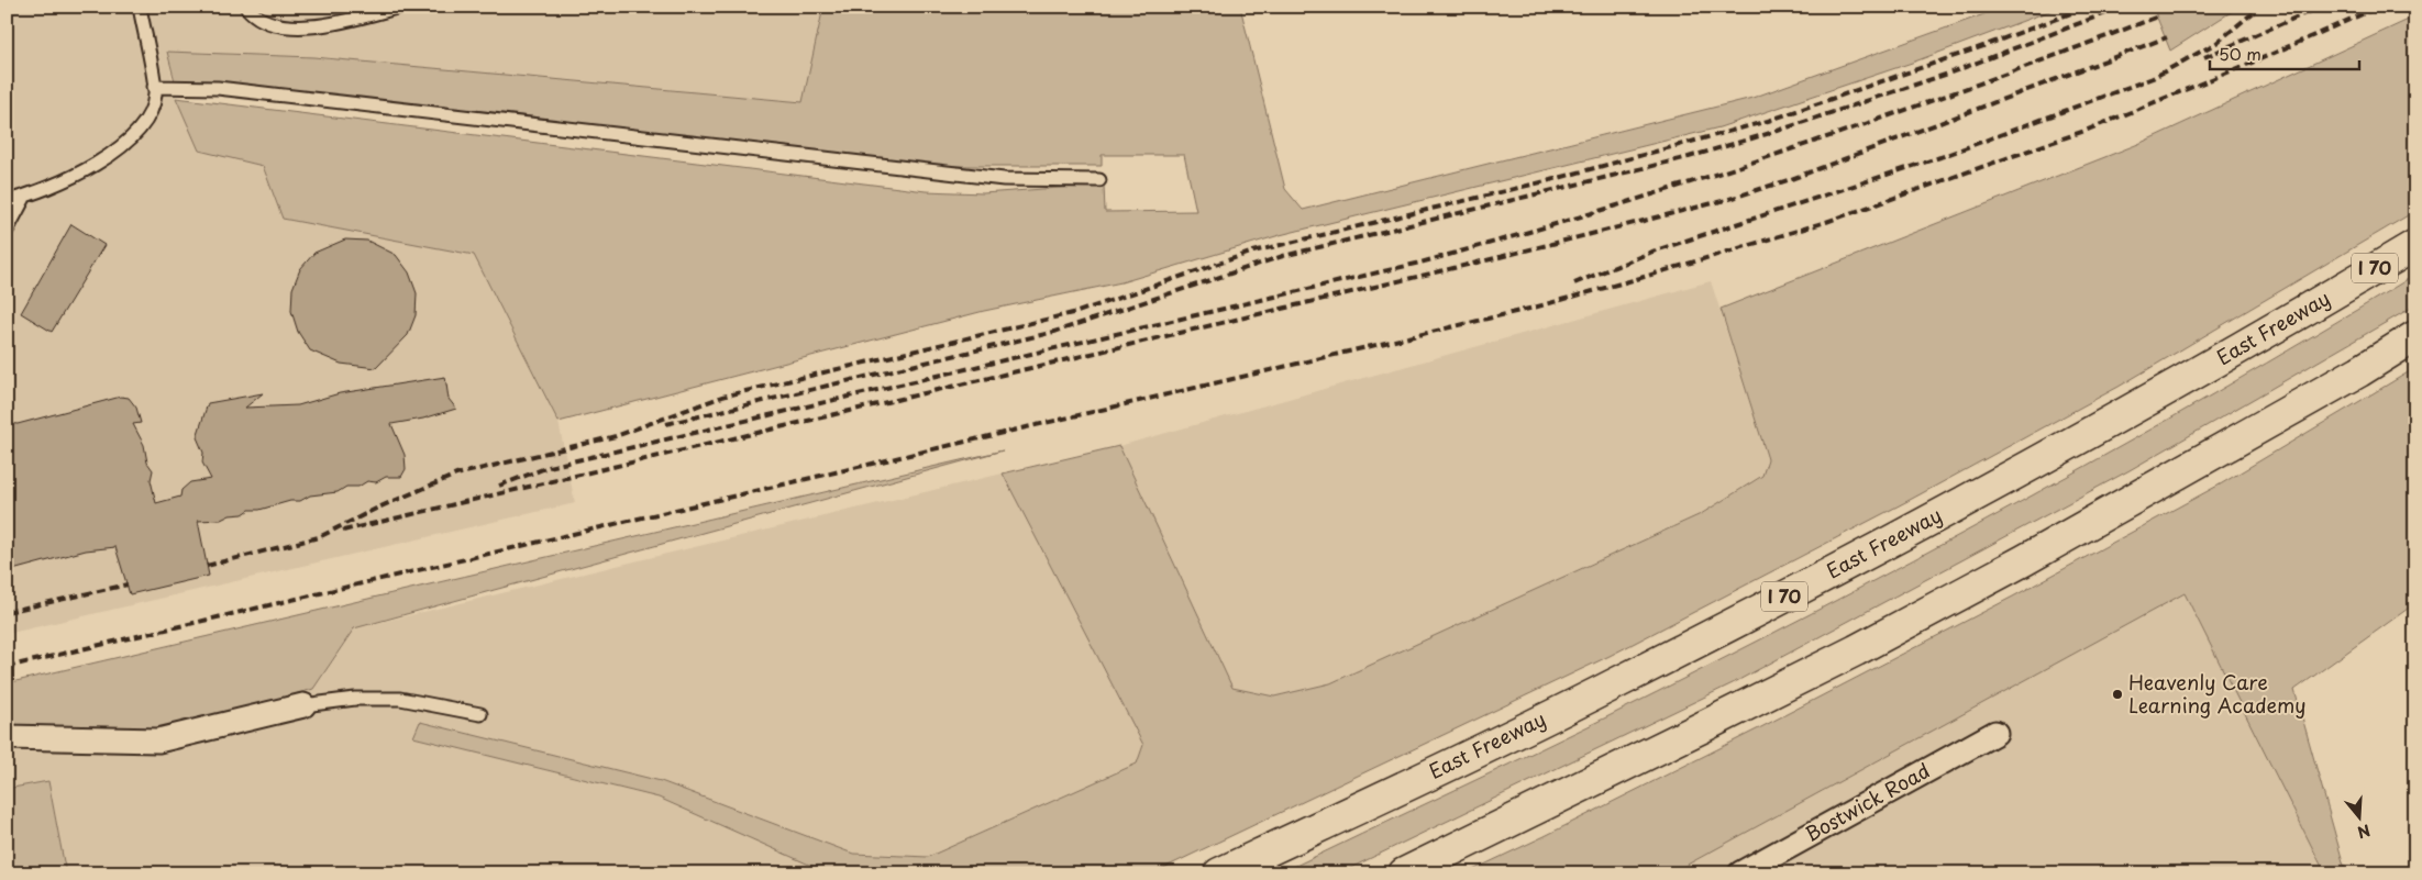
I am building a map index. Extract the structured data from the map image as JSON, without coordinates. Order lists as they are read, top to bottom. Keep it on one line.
{"streets":{"highway":["I 70","East Freeway"],"street":["Bostwick Road"]},"places":["Heavenly Care Learning Academy"],"scale_bar":"50 m","north":"bottom"}
